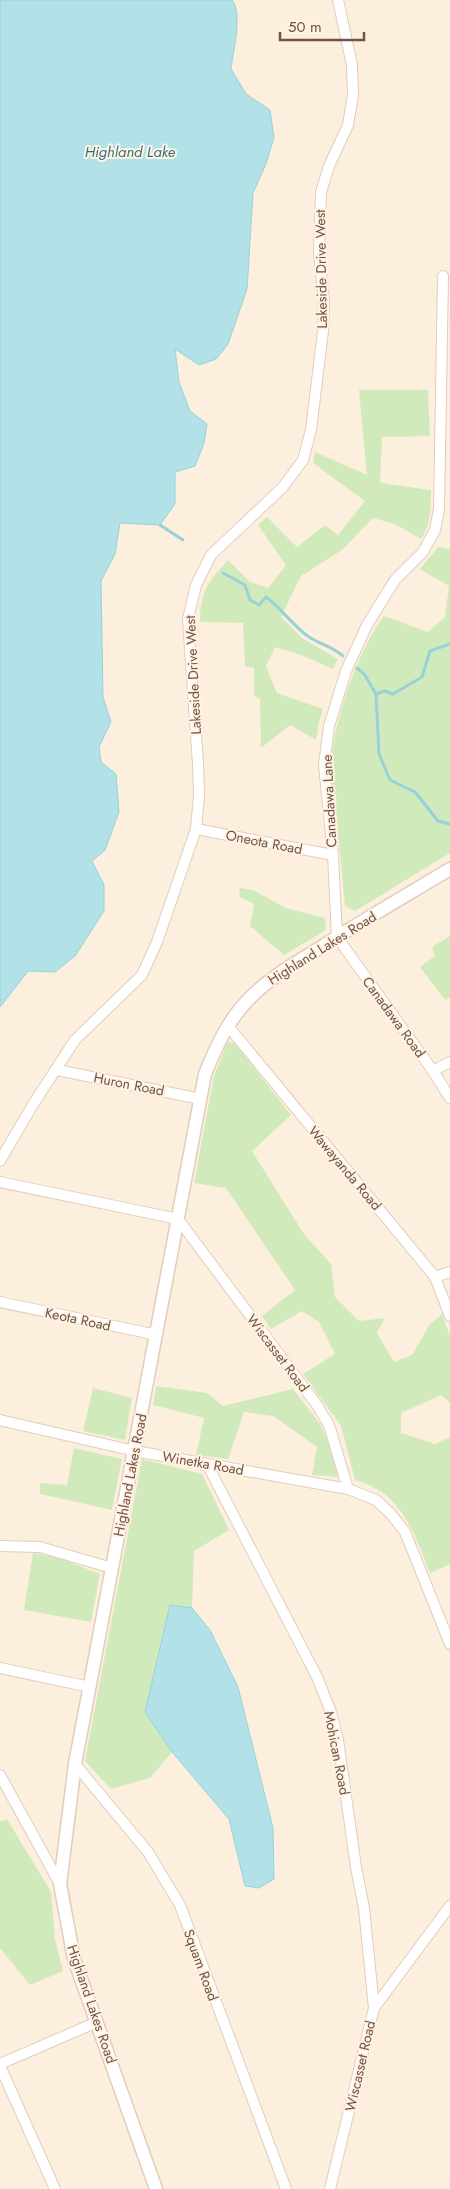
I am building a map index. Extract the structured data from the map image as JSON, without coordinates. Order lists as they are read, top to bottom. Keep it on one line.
{"streets":{"street":["Lakeside Drive West","Canadawa Lane","Oneota Road","Highland Lakes Road","Canadawa Road","Huron Road","Wawayanda Road","Keota Road","Wiscasset Road","Winetka Road","Mohican Road","Squam Road"]},"crossings":[["Lakeside Drive West","Oneota Road"],["Lakeside Drive West","Huron Road"],["Canadawa Lane","Oneota Road"],["Canadawa Lane","Highland Lakes Road"],["Canadawa Lane","Canadawa Road"],["Highland Lakes Road","Canadawa Road"],["Highland Lakes Road","Huron Road"],["Highland Lakes Road","Wawayanda Road"],["Highland Lakes Road","Keota Road"],["Highland Lakes Road","Wiscasset Road"],["Highland Lakes Road","Winetka Road"],["Highland Lakes Road","Squam Road"],["Wiscasset Road","Winetka Road"],["Wiscasset Road","Mohican Road"],["Winetka Road","Mohican Road"]],"water":["Highland Lake"],"scale_bar":"50 m"}
